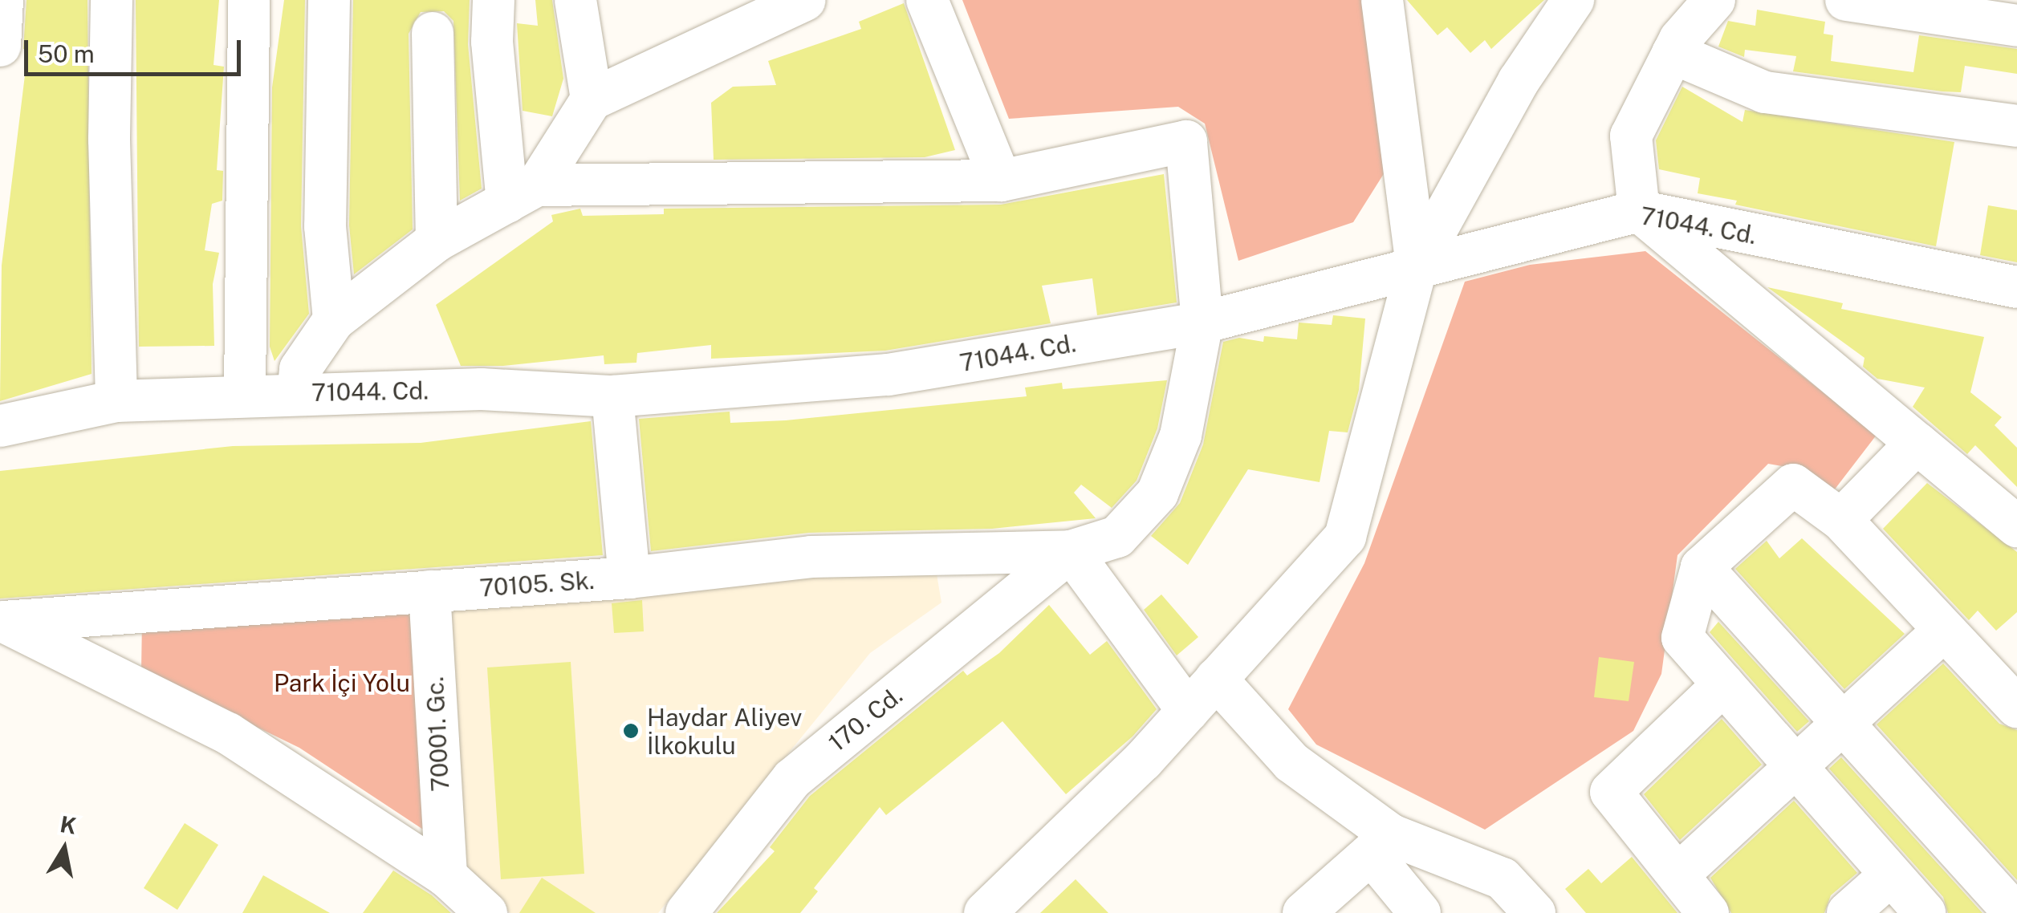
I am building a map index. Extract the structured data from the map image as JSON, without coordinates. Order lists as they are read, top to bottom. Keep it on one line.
{"streets":{"street":["71044. Cd.","70105. Sk.","170. Cd.","70001. Gc."]},"crossings":[["70105. Sk.","170. Cd."],["70105. Sk.","70001. Gc."]],"parks":["Park İçi Yolu"],"places":["Haydar Aliyev İlkokulu"],"scale_bar":"50 m","north":"top"}
